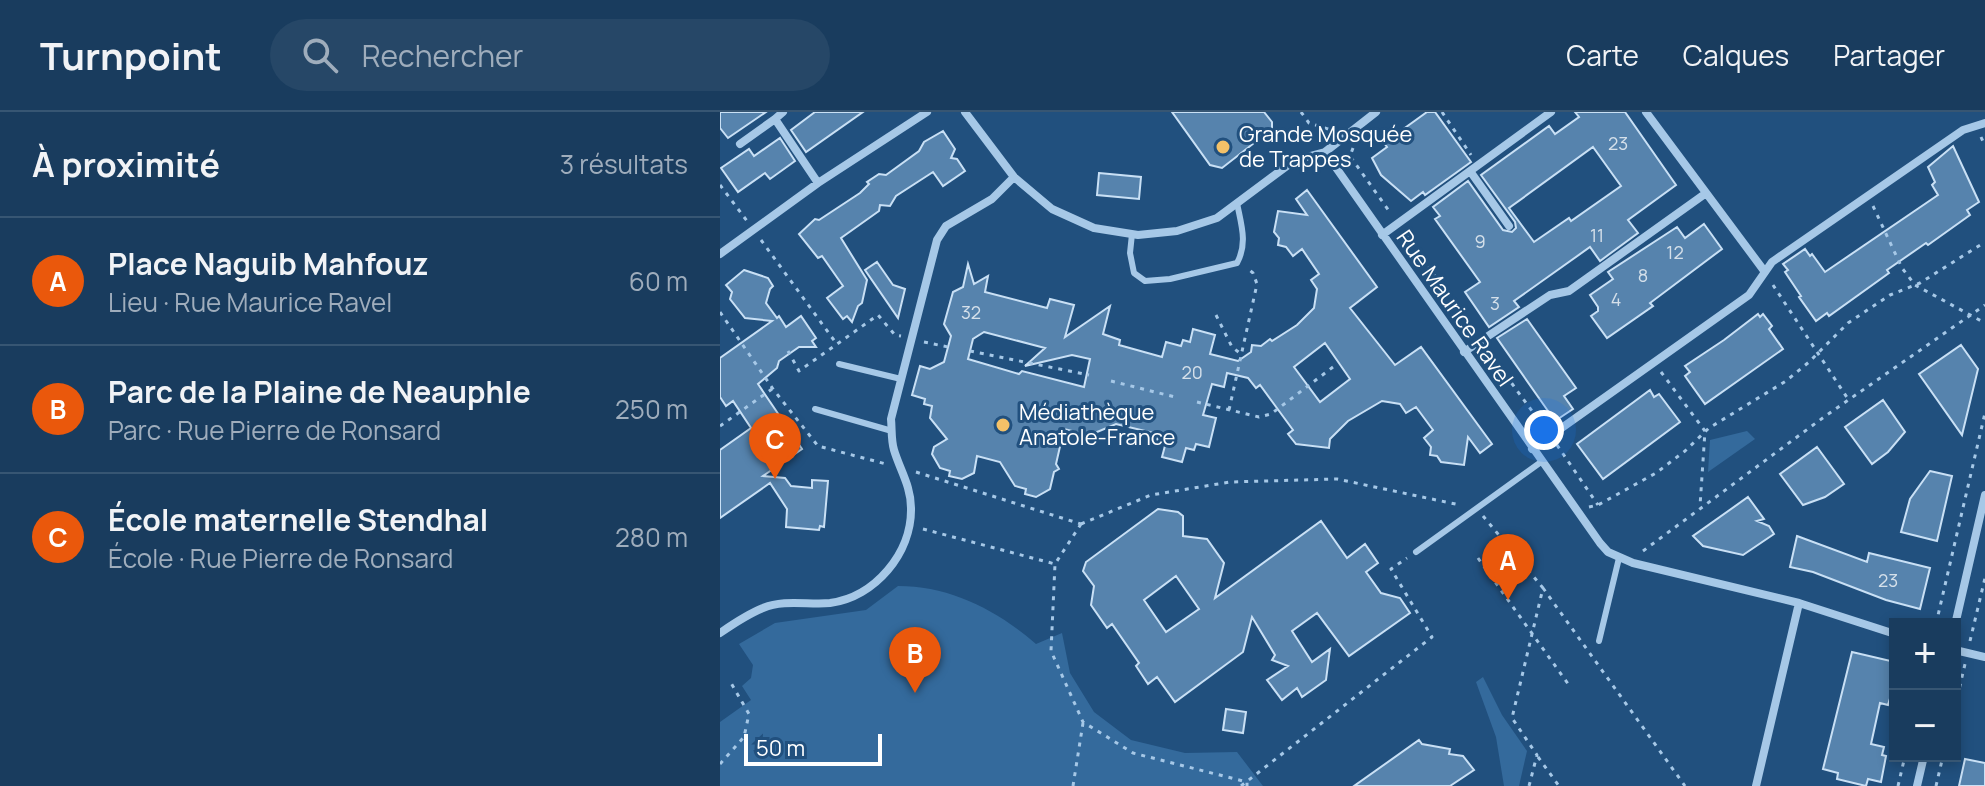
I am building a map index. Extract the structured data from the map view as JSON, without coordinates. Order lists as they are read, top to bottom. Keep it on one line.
{"streets":{"street":["Rue Maurice Ravel"]},"places":["Grande Mosquée de Trappes","Médiathèque Anatole-France"],"house_numbers":["23","11","9","12","8","4","3","32","20","23"],"scale_bar":"50 m","page":{"header":"Turnpoint","search":"Rechercher","nav":["Carte","Calques","Partager"],"heading":["À proximité","3 résultats"],"list":[{"mark":"A","name":"Place Naguib Mahfouz","note":"Lieu · Rue Maurice Ravel","value":"60 m"},{"mark":"B","name":"Parc de la Plaine de Neauphle","note":"Parc · Rue Pierre de Ronsard","value":"250 m"},{"mark":"C","name":"École maternelle Stendhal","note":"École · Rue Pierre de Ronsard","value":"280 m"}],"pins":["C","A","B"],"map_buttons":["+","−"],"scale":"50 m"}}
